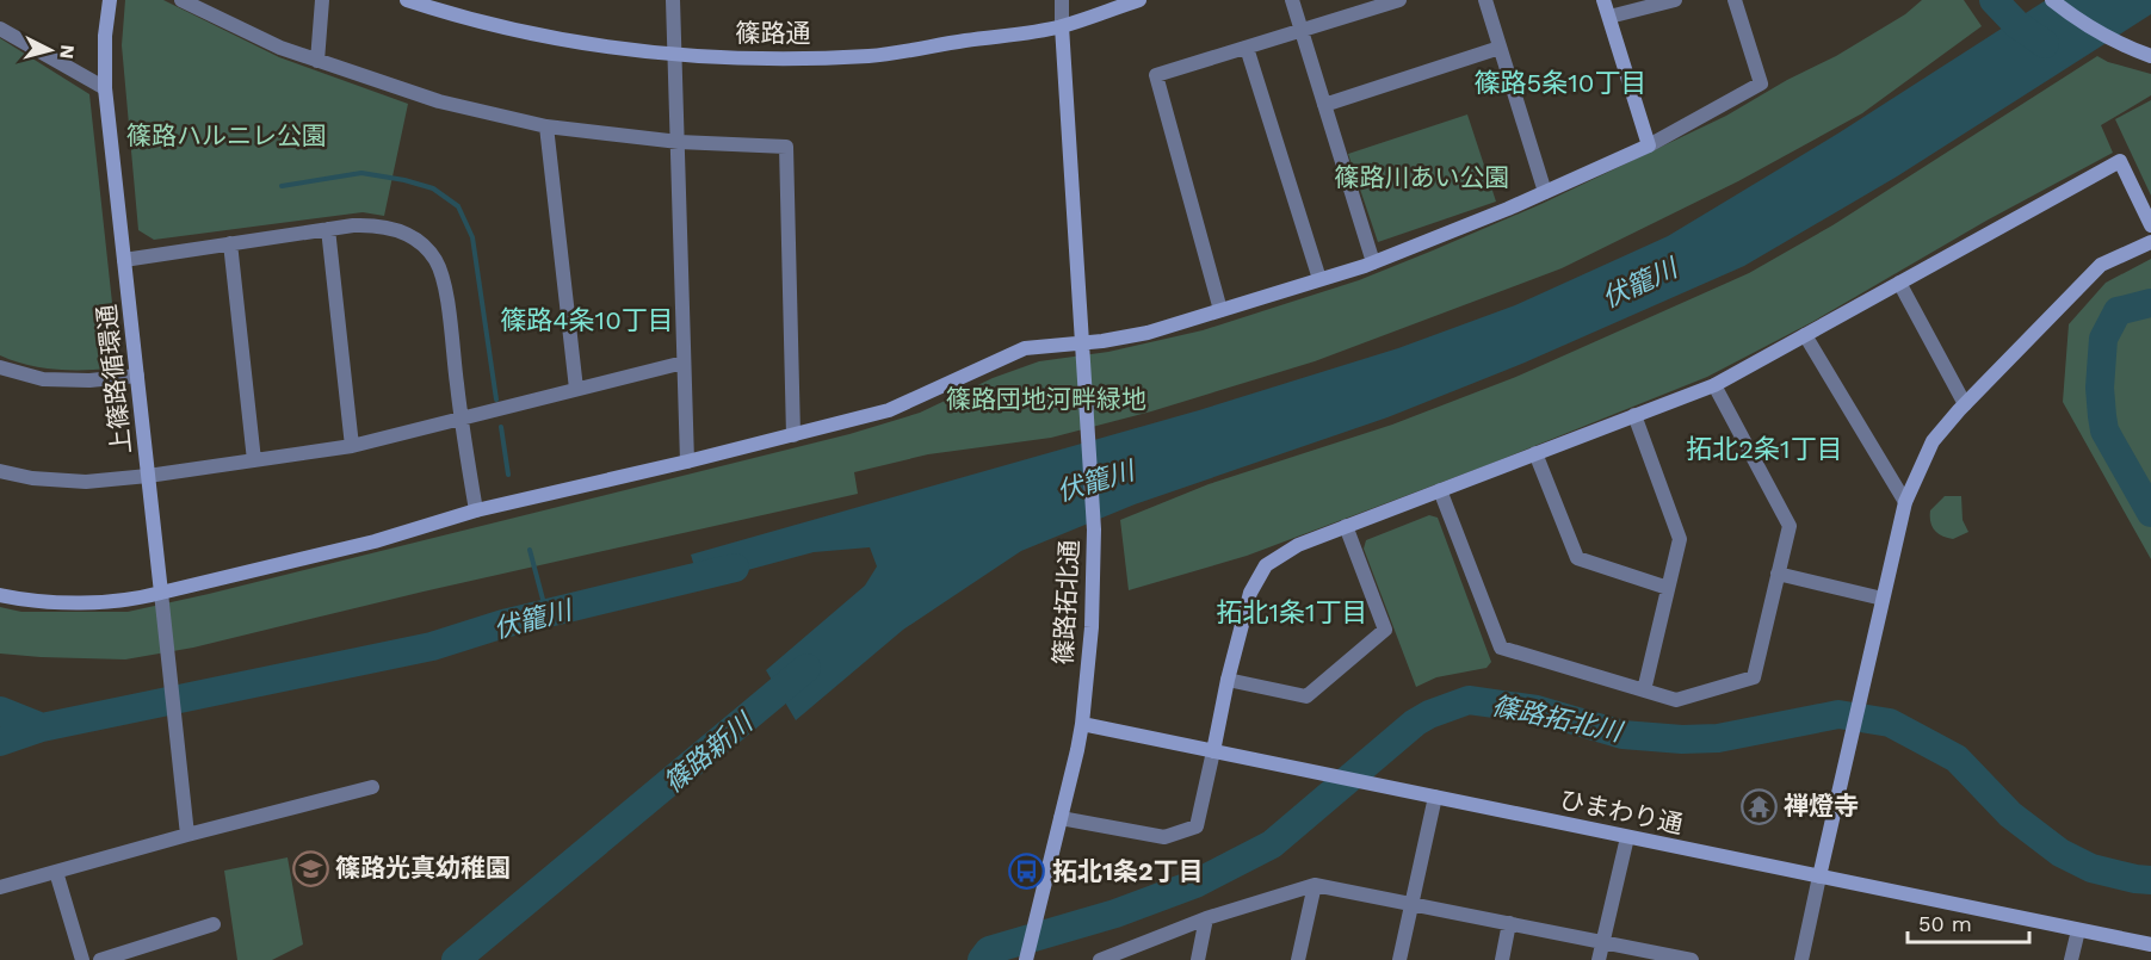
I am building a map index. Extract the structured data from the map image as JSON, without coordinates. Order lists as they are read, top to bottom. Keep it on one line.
{"streets":{"street":["篠路通","上篠路循環通","篠路拓北通","ひまわり通"]},"crossings":[["篠路通","篠路拓北通"],["篠路拓北通","ひまわり通"]],"districts":["篠路5条10丁目","篠路4条10丁目","拓北2条1丁目","拓北1条1丁目"],"water":["伏籠川","篠路拓北川","篠路新川"],"parks":["篠路ハルニレ公園","篠路川あい公園","篠路団地河畔緑地"],"places":{"temple":["禅燈寺"],"school or university":["篠路光真幼稚園"],"bus stop":["拓北1条2丁目"]},"scale_bar":"50 m","north":"right"}
